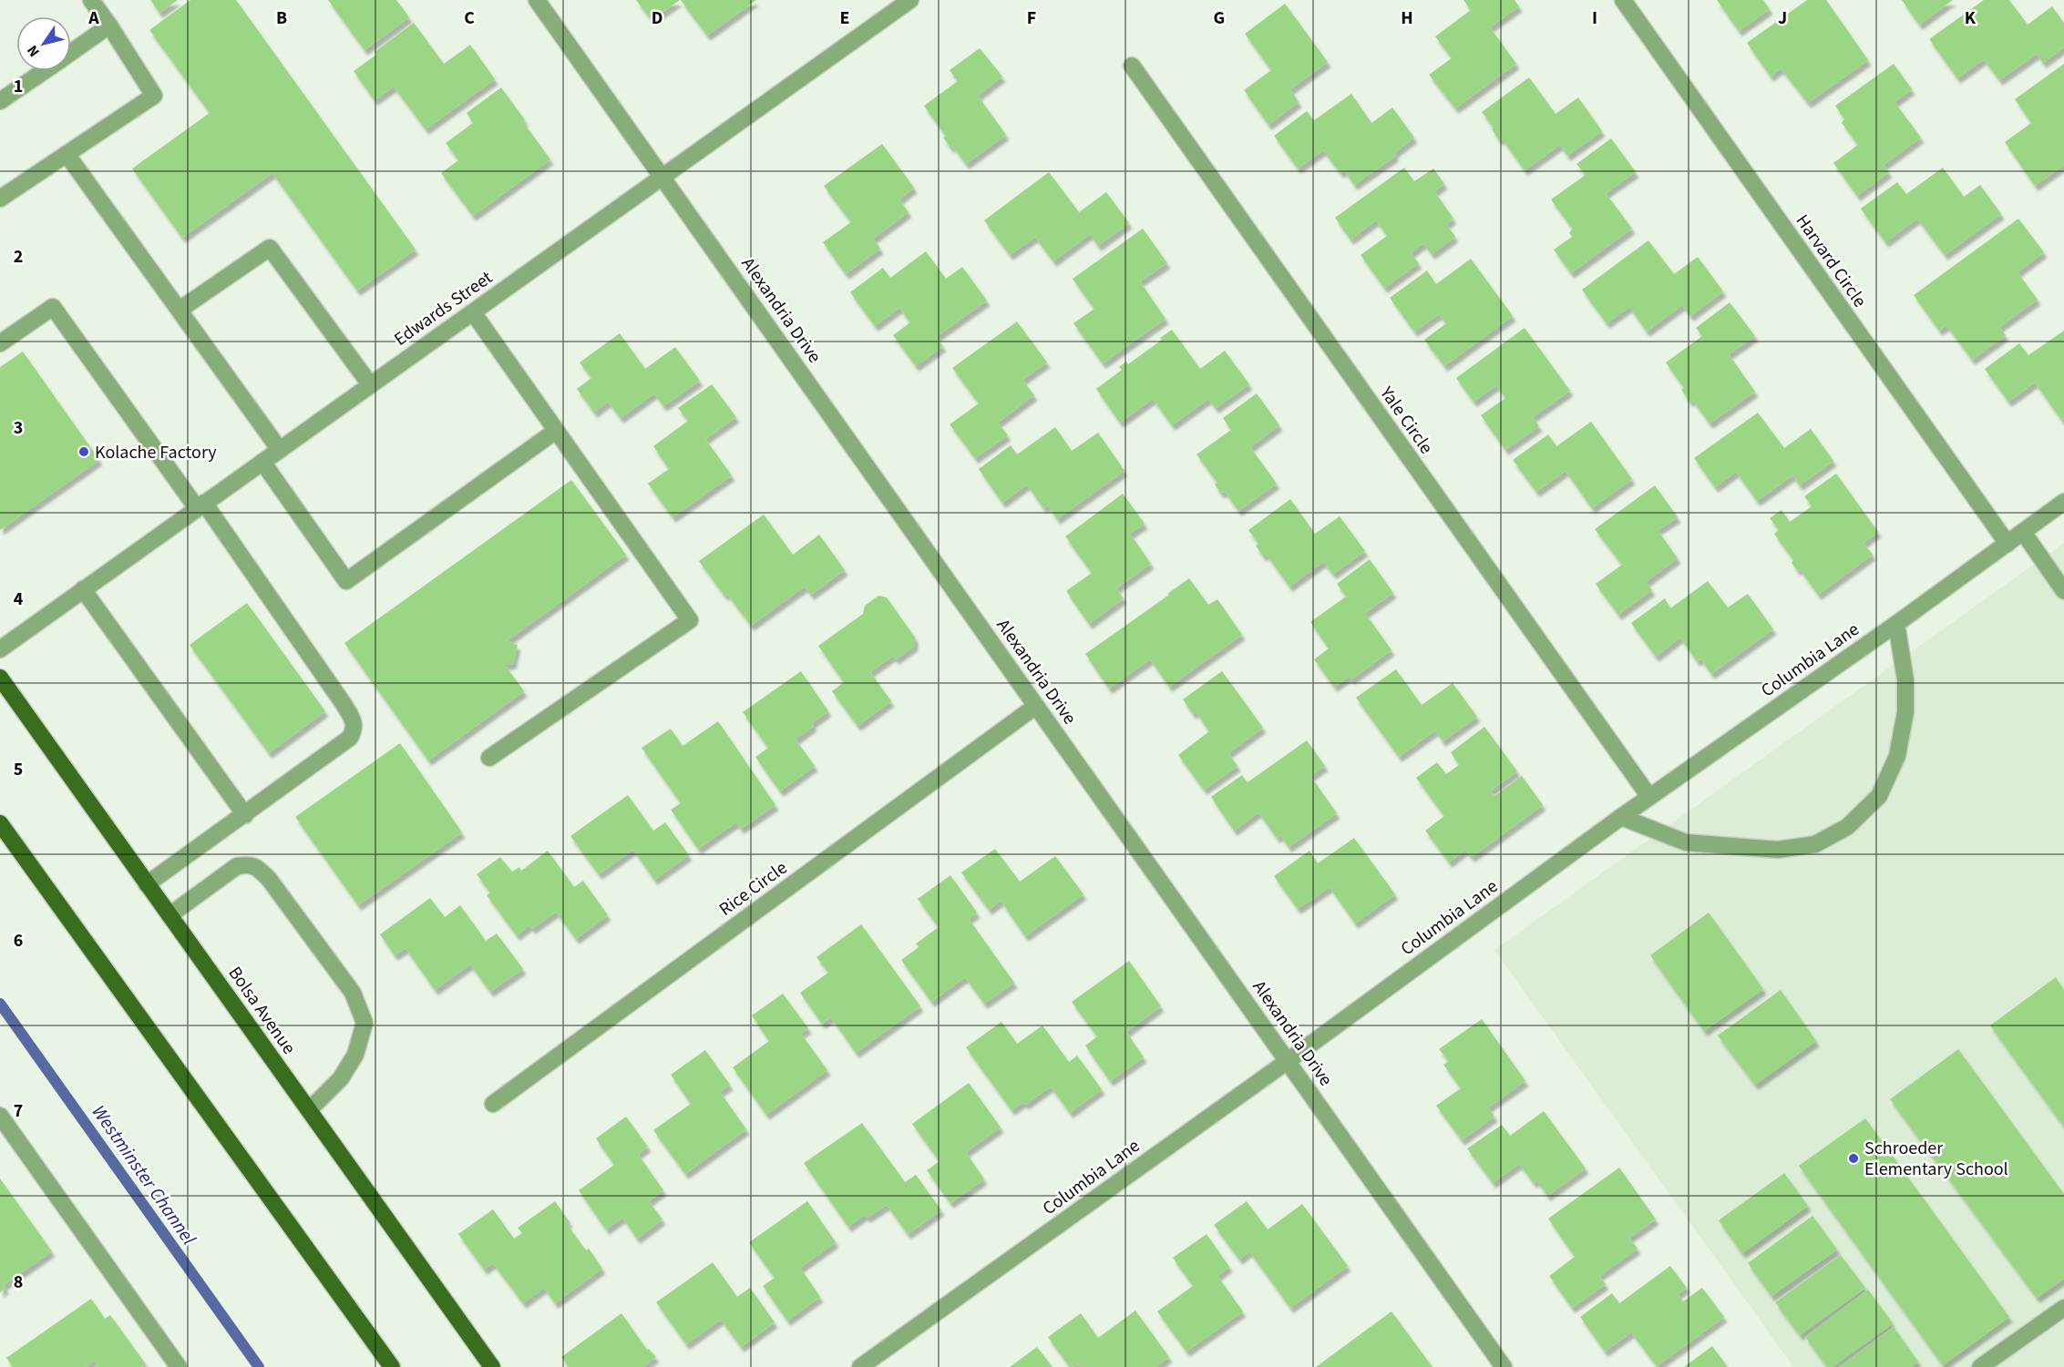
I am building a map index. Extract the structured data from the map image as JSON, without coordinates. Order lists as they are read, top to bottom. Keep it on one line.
{"streets":{"main road":["Bolsa Avenue"],"street":["Harvard Circle","Edwards Street","Alexandria Drive","Yale Circle","Columbia Lane","Rice Circle"]},"crossings":[["Harvard Circle","Columbia Lane"],["Edwards Street","Alexandria Drive"],["Alexandria Drive","Columbia Lane"],["Alexandria Drive","Rice Circle"],["Yale Circle","Columbia Lane"]],"water":["Westminster Channel"],"places":["Kolache Factory","Schroeder Elementary School"],"north":"bottom left","grid":{"columns":["A","B","C","D","E","F","G","H","I","J","K"],"rows":["1","2","3","4","5","6","7","8"]}}
